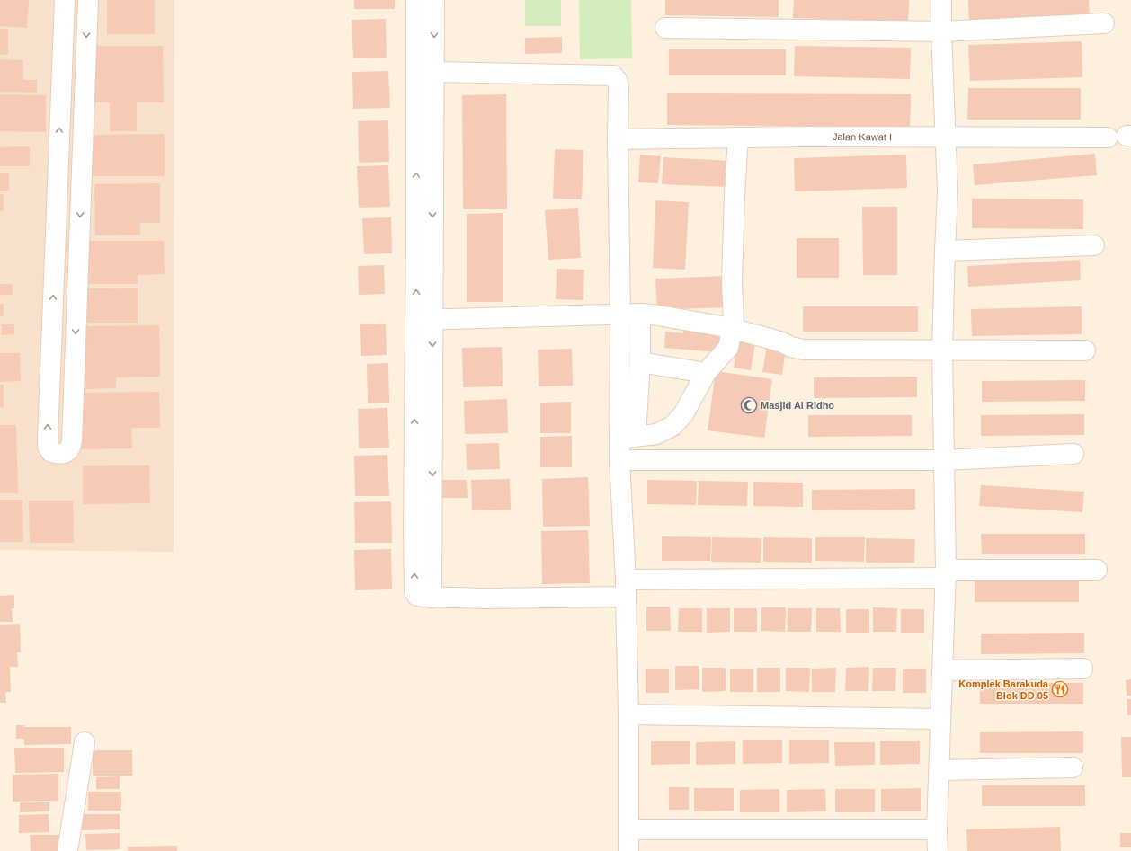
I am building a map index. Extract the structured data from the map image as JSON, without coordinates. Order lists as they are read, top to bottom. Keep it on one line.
{"streets":{"street":["Jalan Kawat I"]},"places":{"mosque":["Masjid Al Ridho"],"restaurant":["Komplek Barakuda Blok DD 05"]}}
